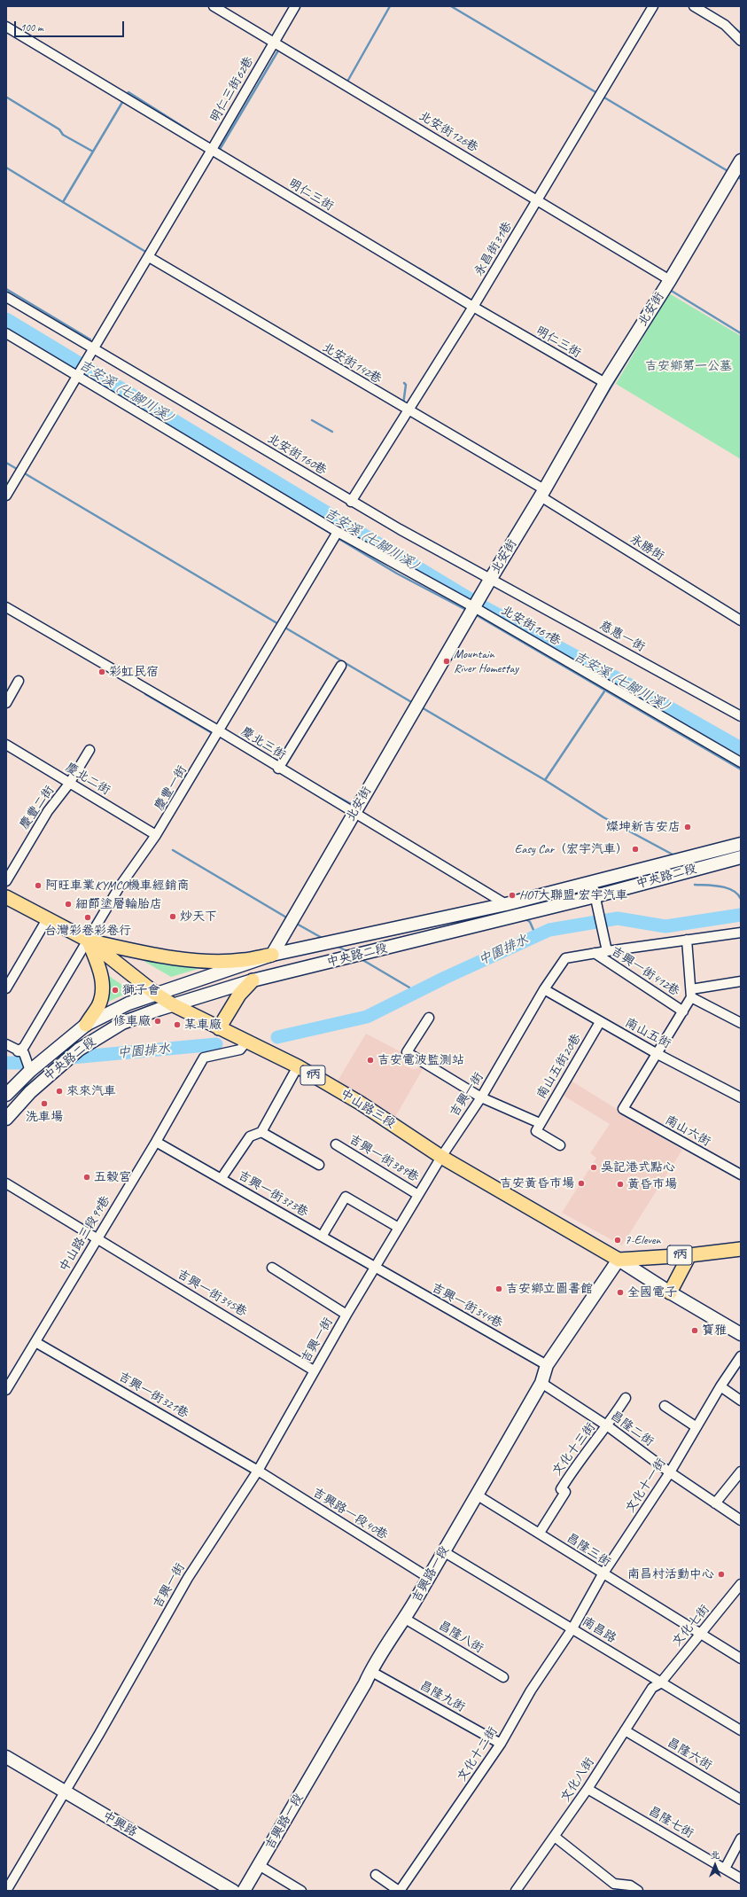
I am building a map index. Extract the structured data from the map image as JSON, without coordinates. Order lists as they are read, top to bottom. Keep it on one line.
{"streets":{"main road":["9丙","中山路三段"],"street":["明仁三街62巷","北安街126巷","明仁三街","永昌街31巷","北安街","北安街142巷","北安街160巷","永勝街","北安街161巷","慈惠一街","慶北三街","慶北二街","慶豐一街","慶豐二街","中央路二段","吉興一街412巷","南山五街","南山五街20巷","吉興一街","南山六街","吉興一街389巷","吉興一街373巷","中山路三段99巷","吉興一街345巷","吉興一街344巷","吉興一街321巷","昌隆二街","文化十三街","文化十一街","吉興路一段40巷","昌隆三街","吉興路一段","文化七街","南昌路","昌隆八街","昌隆九街","文化十二街","昌隆六街","文化八街","昌隆七街","中興路"]},"crossings":[["明仁三街62巷","北安街126巷"],["明仁三街62巷","明仁三街"],["明仁三街62巷","北安街142巷"],["明仁三街62巷","北安街160巷"],["明仁三街62巷","北安街161巷"],["北安街126巷","永昌街31巷"],["北安街126巷","北安街"],["明仁三街","永昌街31巷"],["明仁三街","北安街"],["永昌街31巷","北安街142巷"],["永昌街31巷","北安街160巷"],["北安街","北安街142巷"],["北安街","北安街160巷"],["北安街","永勝街"],["北安街","北安街161巷"],["北安街","慈惠一街"],["北安街","慶北三街"],["北安街","中央路二段"],["北安街142巷","永勝街"],["北安街160巷","慈惠一街"],["北安街161巷","慶豐一街"],["慶北三街","慶豐一街"],["慶北三街","中央路二段"],["慶北二街","慶豐一街"],["慶北二街","慶豐二街"],["慶豐一街","中山路三段"],["中央路二段","中山路三段"],["吉興一街412巷","吉興一街"],["南山五街","南山五街20巷"],["南山五街","吉興一街"],["南山五街","南山六街"],["9丙","中山路三段"],["9丙","吉興路一段"],["吉興一街","中山路三段"],["吉興一街","吉興一街389巷"],["吉興一街","吉興一街373巷"],["吉興一街","吉興一街345巷"],["吉興一街","吉興一街344巷"],["吉興一街","吉興一街321巷"],["吉興一街","吉興路一段40巷"],["吉興一街","中興路"],["中山路三段","中山路三段99巷"],["中山路三段","吉興路一段"],["吉興一街373巷","中山路三段99巷"],["吉興一街373巷","吉興一街344巷"],["中山路三段99巷","吉興一街345巷"],["中山路三段99巷","吉興一街321巷"],["吉興一街344巷","吉興路一段"],["吉興一街321巷","吉興路一段40巷"],["昌隆二街","文化十三街"],["昌隆二街","文化十一街"],["昌隆二街","吉興路一段"],["文化十三街","昌隆三街"],["文化十一街","昌隆三街"],["文化十一街","南昌路"],["文化十一街","文化十二街"],["吉興路一段40巷","吉興路一段"],["昌隆三街","吉興路一段"],["昌隆三街","文化七街"],["吉興路一段","南昌路"],["吉興路一段","昌隆八街"],["吉興路一段","昌隆九街"],["文化七街","南昌路"],["文化七街","文化八街"],["南昌路","文化十二街"],["南昌路","文化八街"],["昌隆九街","文化十二街"],["昌隆六街","文化八街"],["文化八街","昌隆七街"]],"water":["吉安溪 (七腳川溪)","中園排水"],"parks":["吉安鄉第一公墓"],"places":["Mountain River Homestay","彩虹民宿","燦坤新吉安店","Easy Car（宏宇汽車）","阿旺車業KYMCO機車經銷商","HOT大聯盟 宏宇汽車","細節塗層輪胎店","炒天下","台灣彩卷彩卷行","獅子會","修車廠","某車廠","吉安電波監測站","來來汽車","洗車場","吳記港式點心","五榖宮","吉安黃昏市場","黃昏市場","7-Eleven","吉安鄉立圖書館","全國電子","寶雅","南昌村活動中心"],"scale_bar":"100 m","north":"top"}
